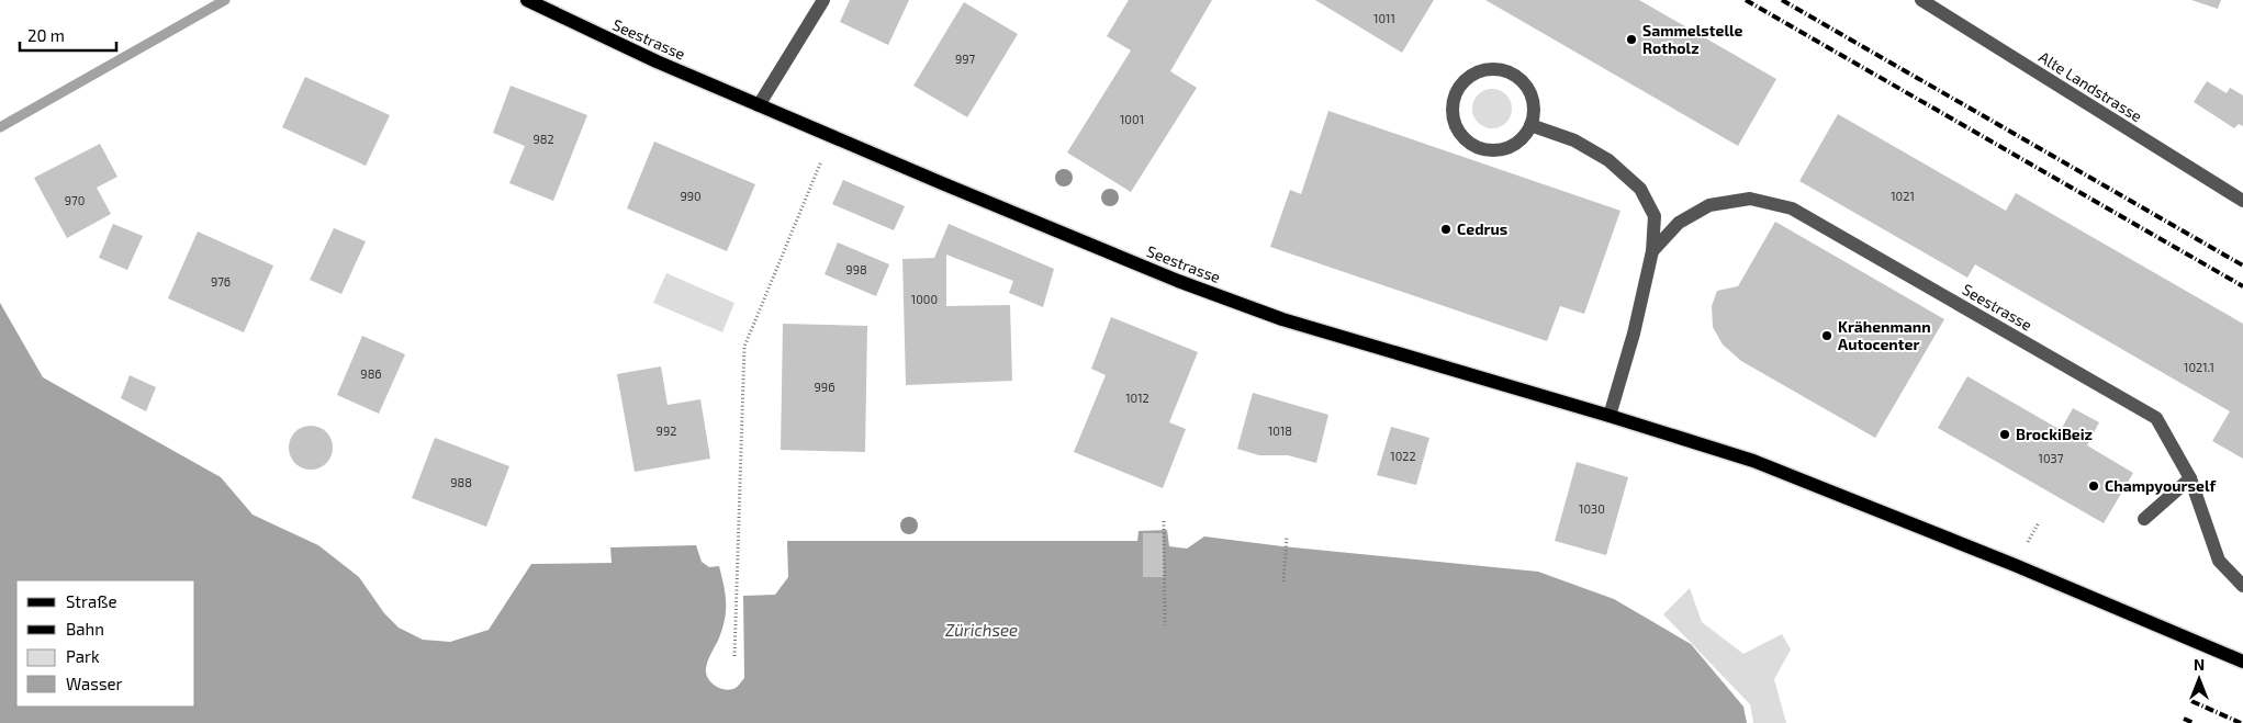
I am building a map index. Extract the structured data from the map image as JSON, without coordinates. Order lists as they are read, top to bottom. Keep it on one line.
{"streets":{"main road":["Seestrasse"],"street":["Alte Landstrasse"]},"water":["Zürichsee"],"places":["Sammelstelle Rotholz","Cedrus","Krähenmann Autocenter","BrockiBeiz","Champyourself"],"house_numbers":["1011","997","1001","982","990","1021","970","998","976","1000","1021.1","986","996","1012","992","1018","1022","1037","988","1030"],"legend":["Straße","Bahn","Park","Wasser"],"scale_bar":"20 m","north":"top"}
